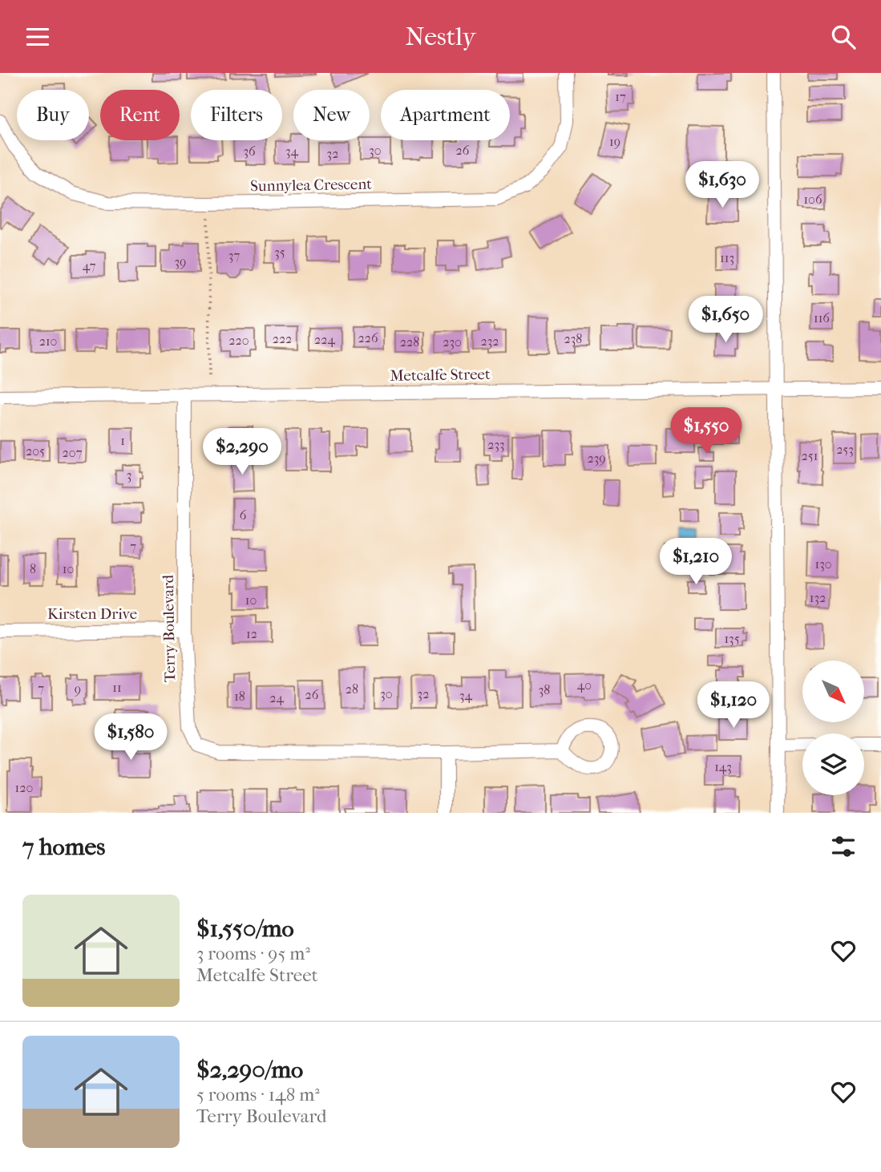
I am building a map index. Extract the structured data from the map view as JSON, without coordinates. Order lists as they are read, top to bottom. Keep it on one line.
{"streets":{"street":["Sunnylea Crescent","Metcalfe Street","Kirsten Drive","Terry Boulevard"]},"crossings":[["Metcalfe Street","Terry Boulevard"],["Kirsten Drive","Terry Boulevard"]],"house_numbers":["17","19","30","26","36","34","32","106","35","37","113","39","47","116","226","222","238","224","220","210","232","228","230","1","233","253","205","207","251","239","3","6","7","130","8","10","132","10","12","135","40","11","7","9","28","38","30","32","26","34","18","24","143","120"],"north":"bottom right","page":{"header":"Nestly","chip":["Buy","Rent","Filters","New","Apartment"],"price":["$1,630","$1,650","$1,550","$2,290","$1,210","$1,120","$1,580"],"heading":"7 homes","list":[{"name":"$1,550/mo","note":"3 rooms · 95 m² · Metcalfe Street"},{"name":"$2,290/mo","note":"5 rooms · 148 m² · Terry Boulevard"}]}}
